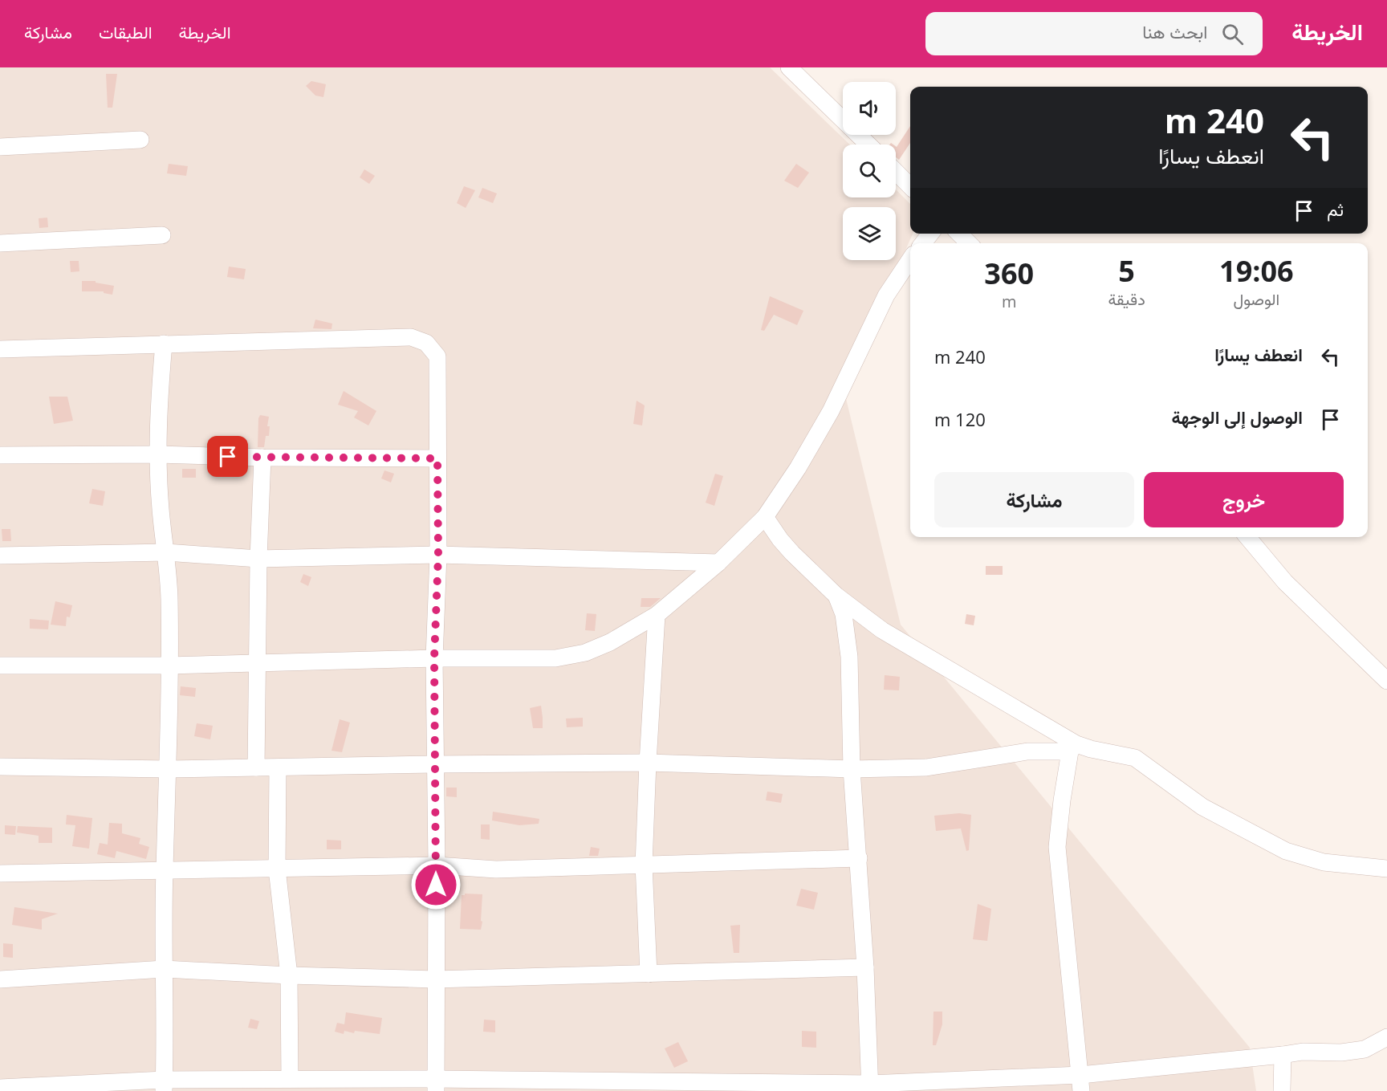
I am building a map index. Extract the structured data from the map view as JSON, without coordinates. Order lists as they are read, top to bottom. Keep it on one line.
{"page":{"header":"الخريطة","search":"ابحث هنا","nav":["الخريطة","الطبقات","مشاركة"],"turn":["240 m","انعطف يسارًا"],"then":"ثم","eta":["19:06","الوصول","5","دقيقة","360","m"],"list":[{"name":"انعطف يسارًا","value":"240 m"},{"name":"الوصول إلى الوجهة","value":"120 m"}],"buttons":["خروج","مشاركة"]}}
